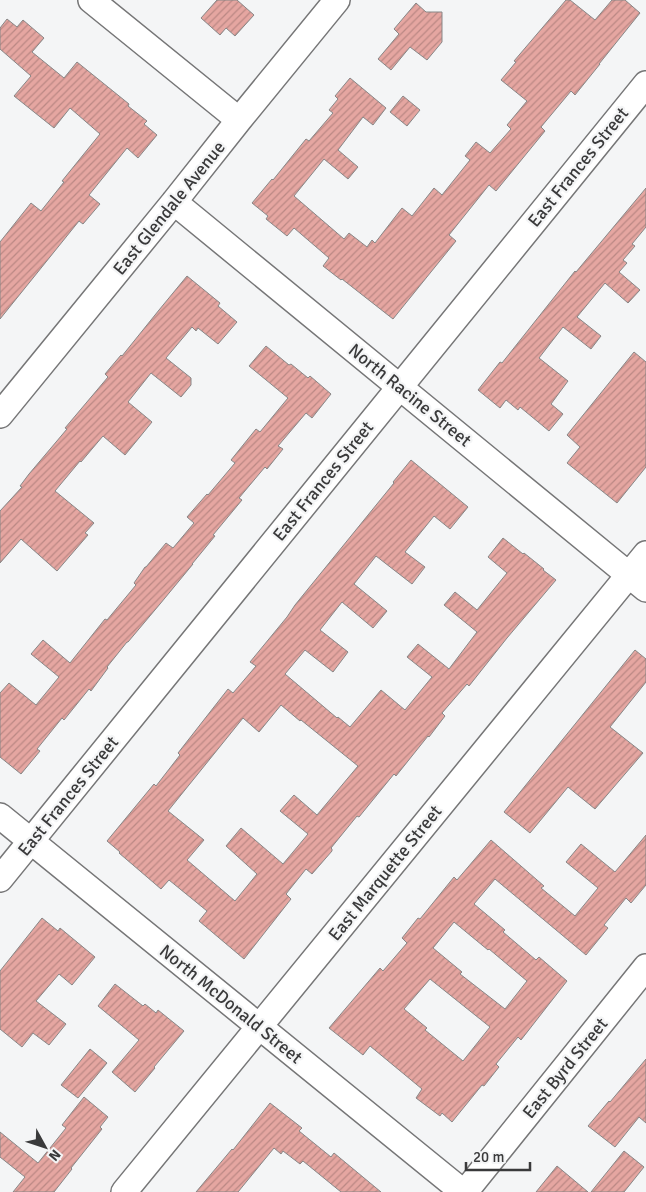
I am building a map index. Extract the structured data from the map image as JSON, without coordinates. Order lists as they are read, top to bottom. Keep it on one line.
{"streets":{"street":["East Frances Street","East Glendale Avenue","North Racine Street","East Marquette Street","North McDonald Street","East Byrd Street"]},"crossings":[["East Frances Street","North Racine Street"],["East Frances Street","North McDonald Street"],["East Glendale Avenue","North Racine Street"],["North Racine Street","East Marquette Street"],["East Marquette Street","North McDonald Street"],["North McDonald Street","East Byrd Street"]],"scale_bar":"20 m","north":"bottom right"}
